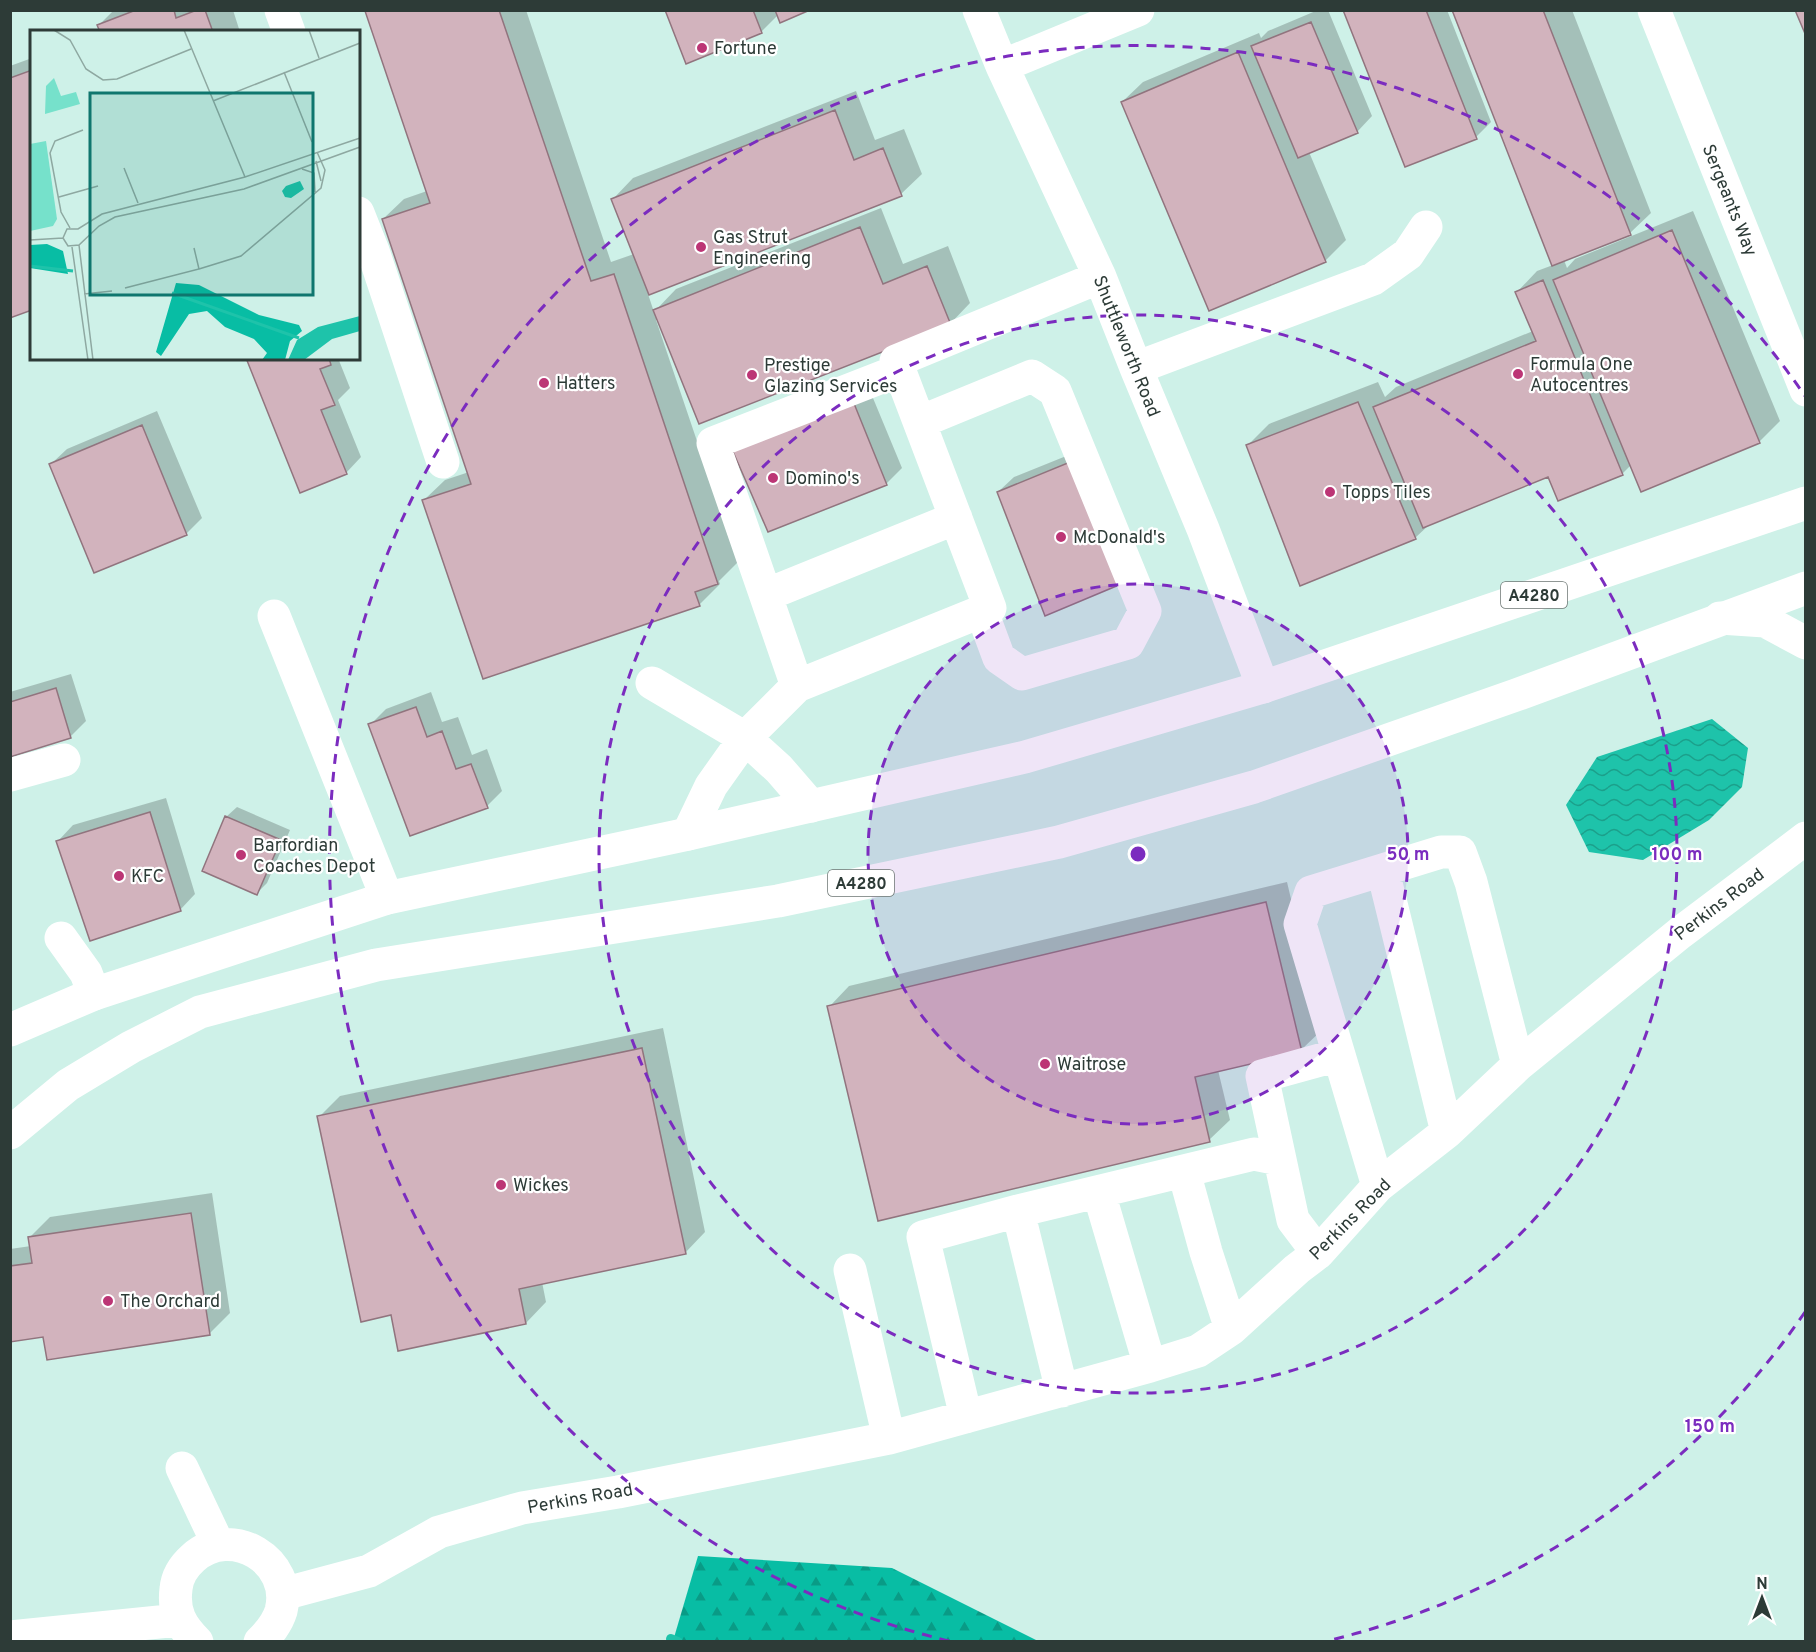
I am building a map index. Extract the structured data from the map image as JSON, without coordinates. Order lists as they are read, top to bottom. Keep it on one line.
{"streets":{"street":["Sergeants Way","Shuttleworth Road","A4280","Perkins Road"]},"crossings":[["Shuttleworth Road","A4280"]],"places":["Fortune","Gas Strut Engineering","Formula One Autocentres","Prestige Glazing Services","Hatters","Domino's","Topps Tiles","McDonald's","Barfordian Coaches Depot","KFC","Waitrose","Wickes","The Orchard"],"north":"top","rings":["50 m","100 m","150 m"]}
